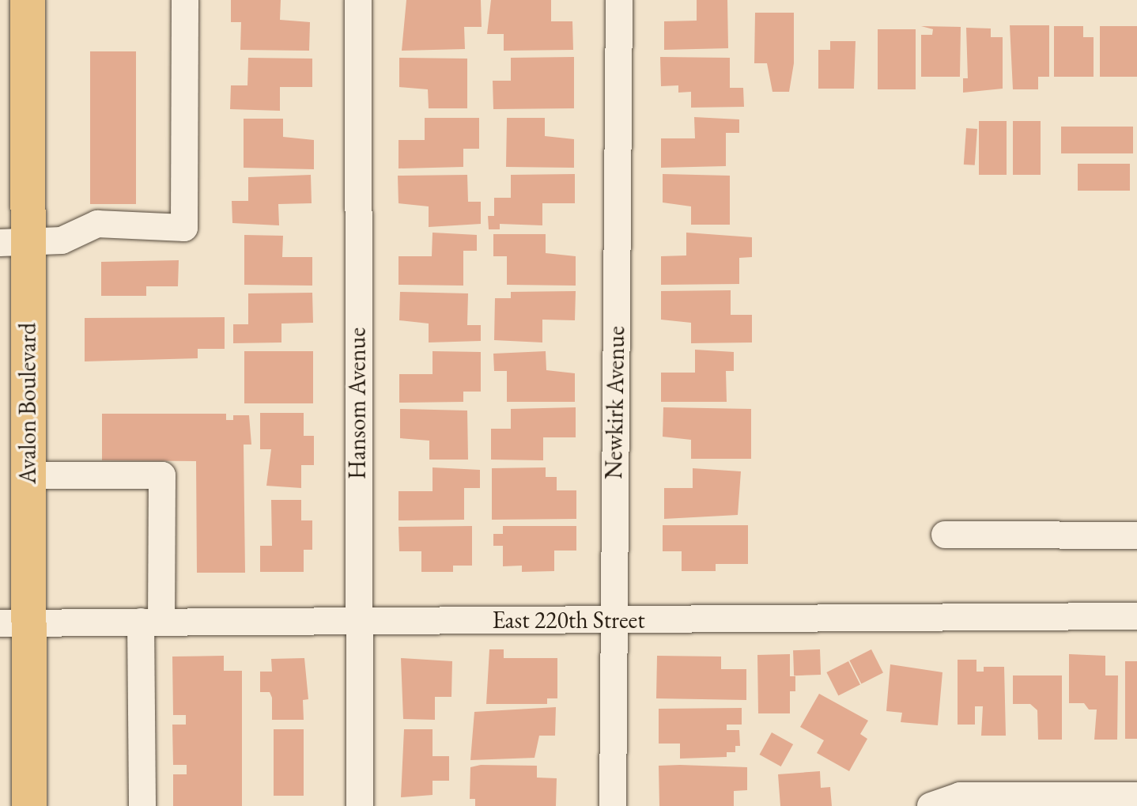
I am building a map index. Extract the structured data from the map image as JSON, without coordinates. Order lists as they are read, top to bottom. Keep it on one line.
{"streets":{"main road":["Avalon Boulevard"],"street":["Newkirk Avenue","Hansom Avenue","East 220th Street"]},"crossings":[["Newkirk Avenue","East 220th Street"],["Avalon Boulevard","East 220th Street"],["Hansom Avenue","East 220th Street"]]}
